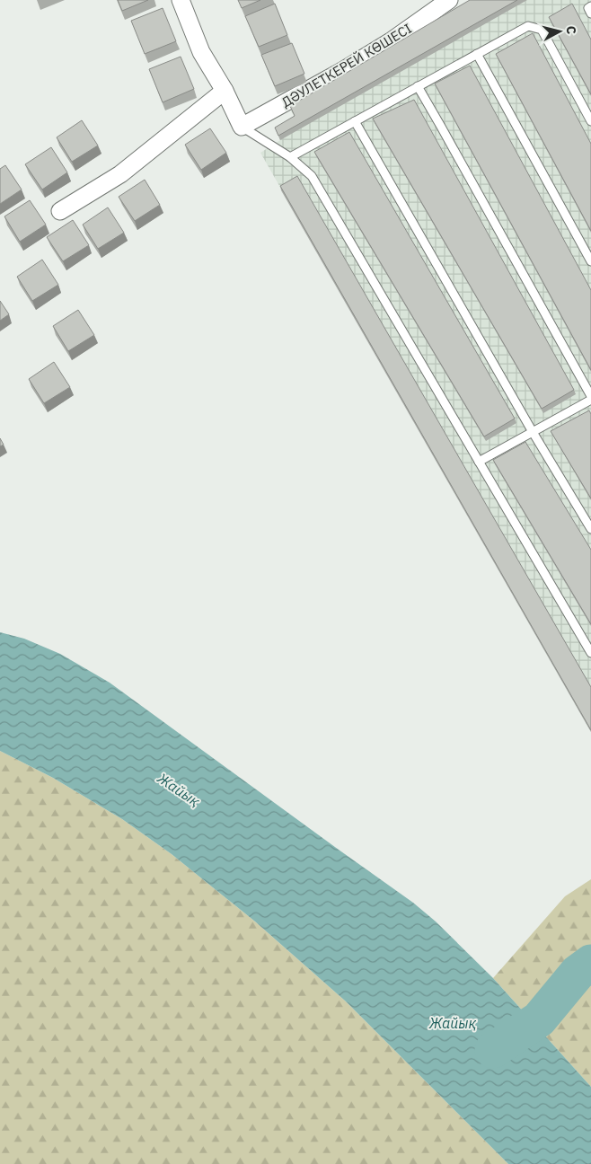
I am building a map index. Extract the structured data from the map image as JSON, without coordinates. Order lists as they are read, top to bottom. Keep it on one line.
{"streets":{"street":["ДӘУЛЕТКЕРЕЙ КӨШЕСІ"]},"water":["Жайық"],"north":"right"}
